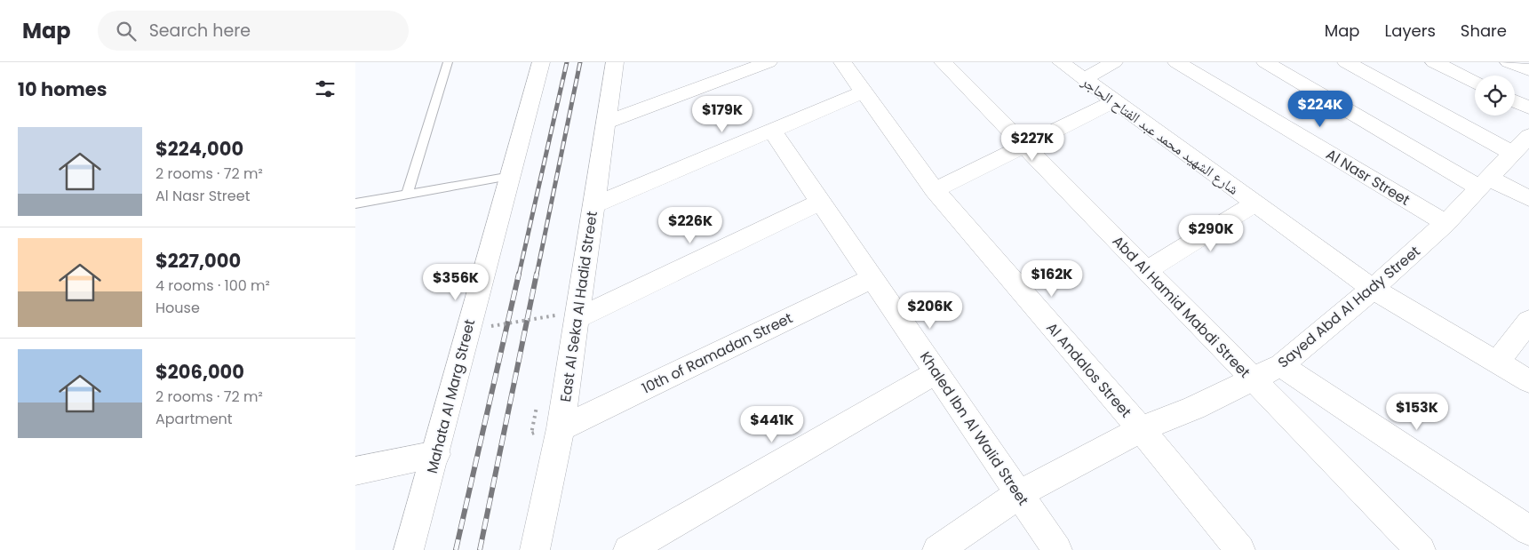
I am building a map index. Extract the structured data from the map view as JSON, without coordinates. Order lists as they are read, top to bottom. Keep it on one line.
{"streets":{"street":["شارع الشهيد محمد عبد الفتاح الحاجر","Al Nasr Street","East Al Seka Al Hadid Street","Abd Al Hamid Mabdi Street","Sayed Abd Al Hady Street","10th of Ramadan Street","Al Andalos Street","Mahata Al Marg Street","Khaled Ibn Al Walid Street"]},"crossings":[["شارع الشهيد محمد عبد الفتاح الحاجر","Sayed Abd Al Hady Street"],["Al Nasr Street","Sayed Abd Al Hady Street"],["East Al Seka Al Hadid Street","10th of Ramadan Street"],["Abd Al Hamid Mabdi Street","Sayed Abd Al Hady Street"],["Sayed Abd Al Hady Street","Al Andalos Street"],["Sayed Abd Al Hady Street","Khaled Ibn Al Walid Street"],["10th of Ramadan Street","Khaled Ibn Al Walid Street"]],"page":{"header":"Map","search":"Search here","nav":["Map","Layers","Share"],"heading":"10 homes","price":["$224K","$179K","$227K","$226K","$290K","$162K","$356K","$206K","$153K","$441K"],"list":[{"name":"$224,000","note":"2 rooms · 72 m² · Al Nasr Street"},{"name":"$227,000","note":"4 rooms · 100 m² · House"},{"name":"$206,000","note":"2 rooms · 72 m² · Apartment"}]}}
